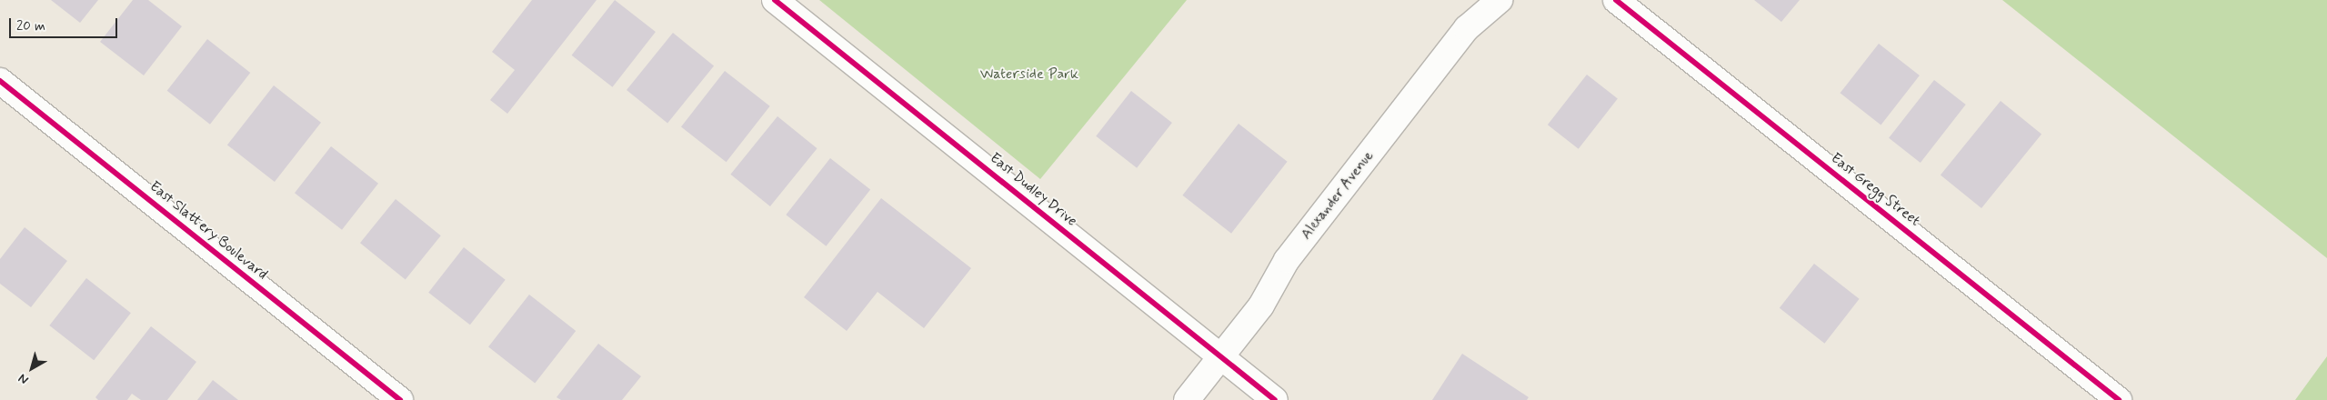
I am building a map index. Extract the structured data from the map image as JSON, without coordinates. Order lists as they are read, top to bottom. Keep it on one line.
{"streets":{"street":["East Dudley Drive","East Gregg Street","Alexander Avenue","East Slattery Boulevard"]},"crossings":[["East Dudley Drive","Alexander Avenue"]],"parks":["Waterside Park"],"scale_bar":"20 m","north":"bottom left"}
